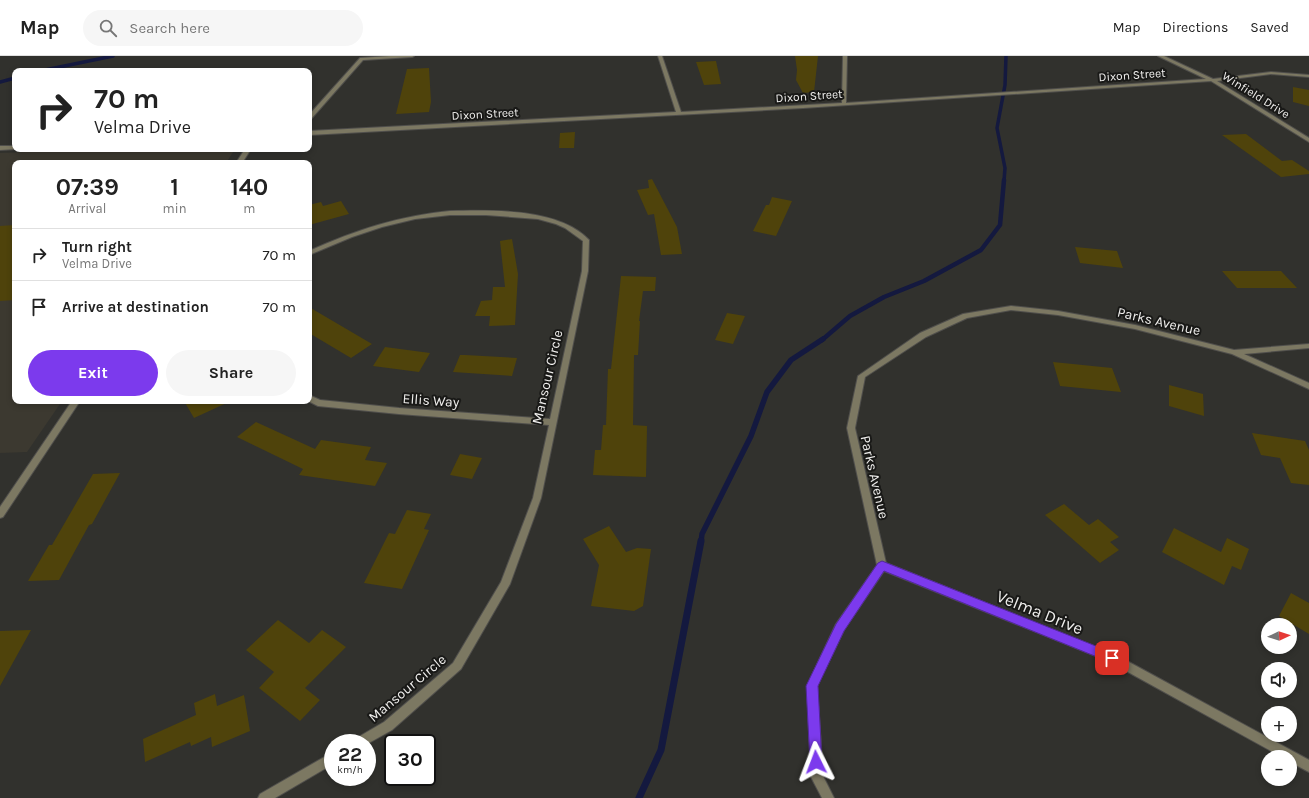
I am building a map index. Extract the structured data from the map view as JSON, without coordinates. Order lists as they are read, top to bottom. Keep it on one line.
{"streets":{"street":["Dixon Street","Winfield Drive","Parks Avenue","Mansour Circle","Ellis Way","Velma Drive"]},"crossings":[["Dixon Street","Winfield Drive"],["Parks Avenue","Velma Drive"],["Mansour Circle","Ellis Way"]],"north":"right","page":{"header":"Map","search":"Search here","nav":["Map","Directions","Saved"],"turn":["70 m","Velma Drive"],"eta":["07:39","Arrival","1","min","140","m"],"list":[{"name":"Turn right","note":"Velma Drive","value":"70 m"},{"name":"Arrive at destination","value":"70 m"}],"buttons":["Exit","Share"],"map_buttons":["+","−"],"speed":"22 km/h","limit":"30"}}
